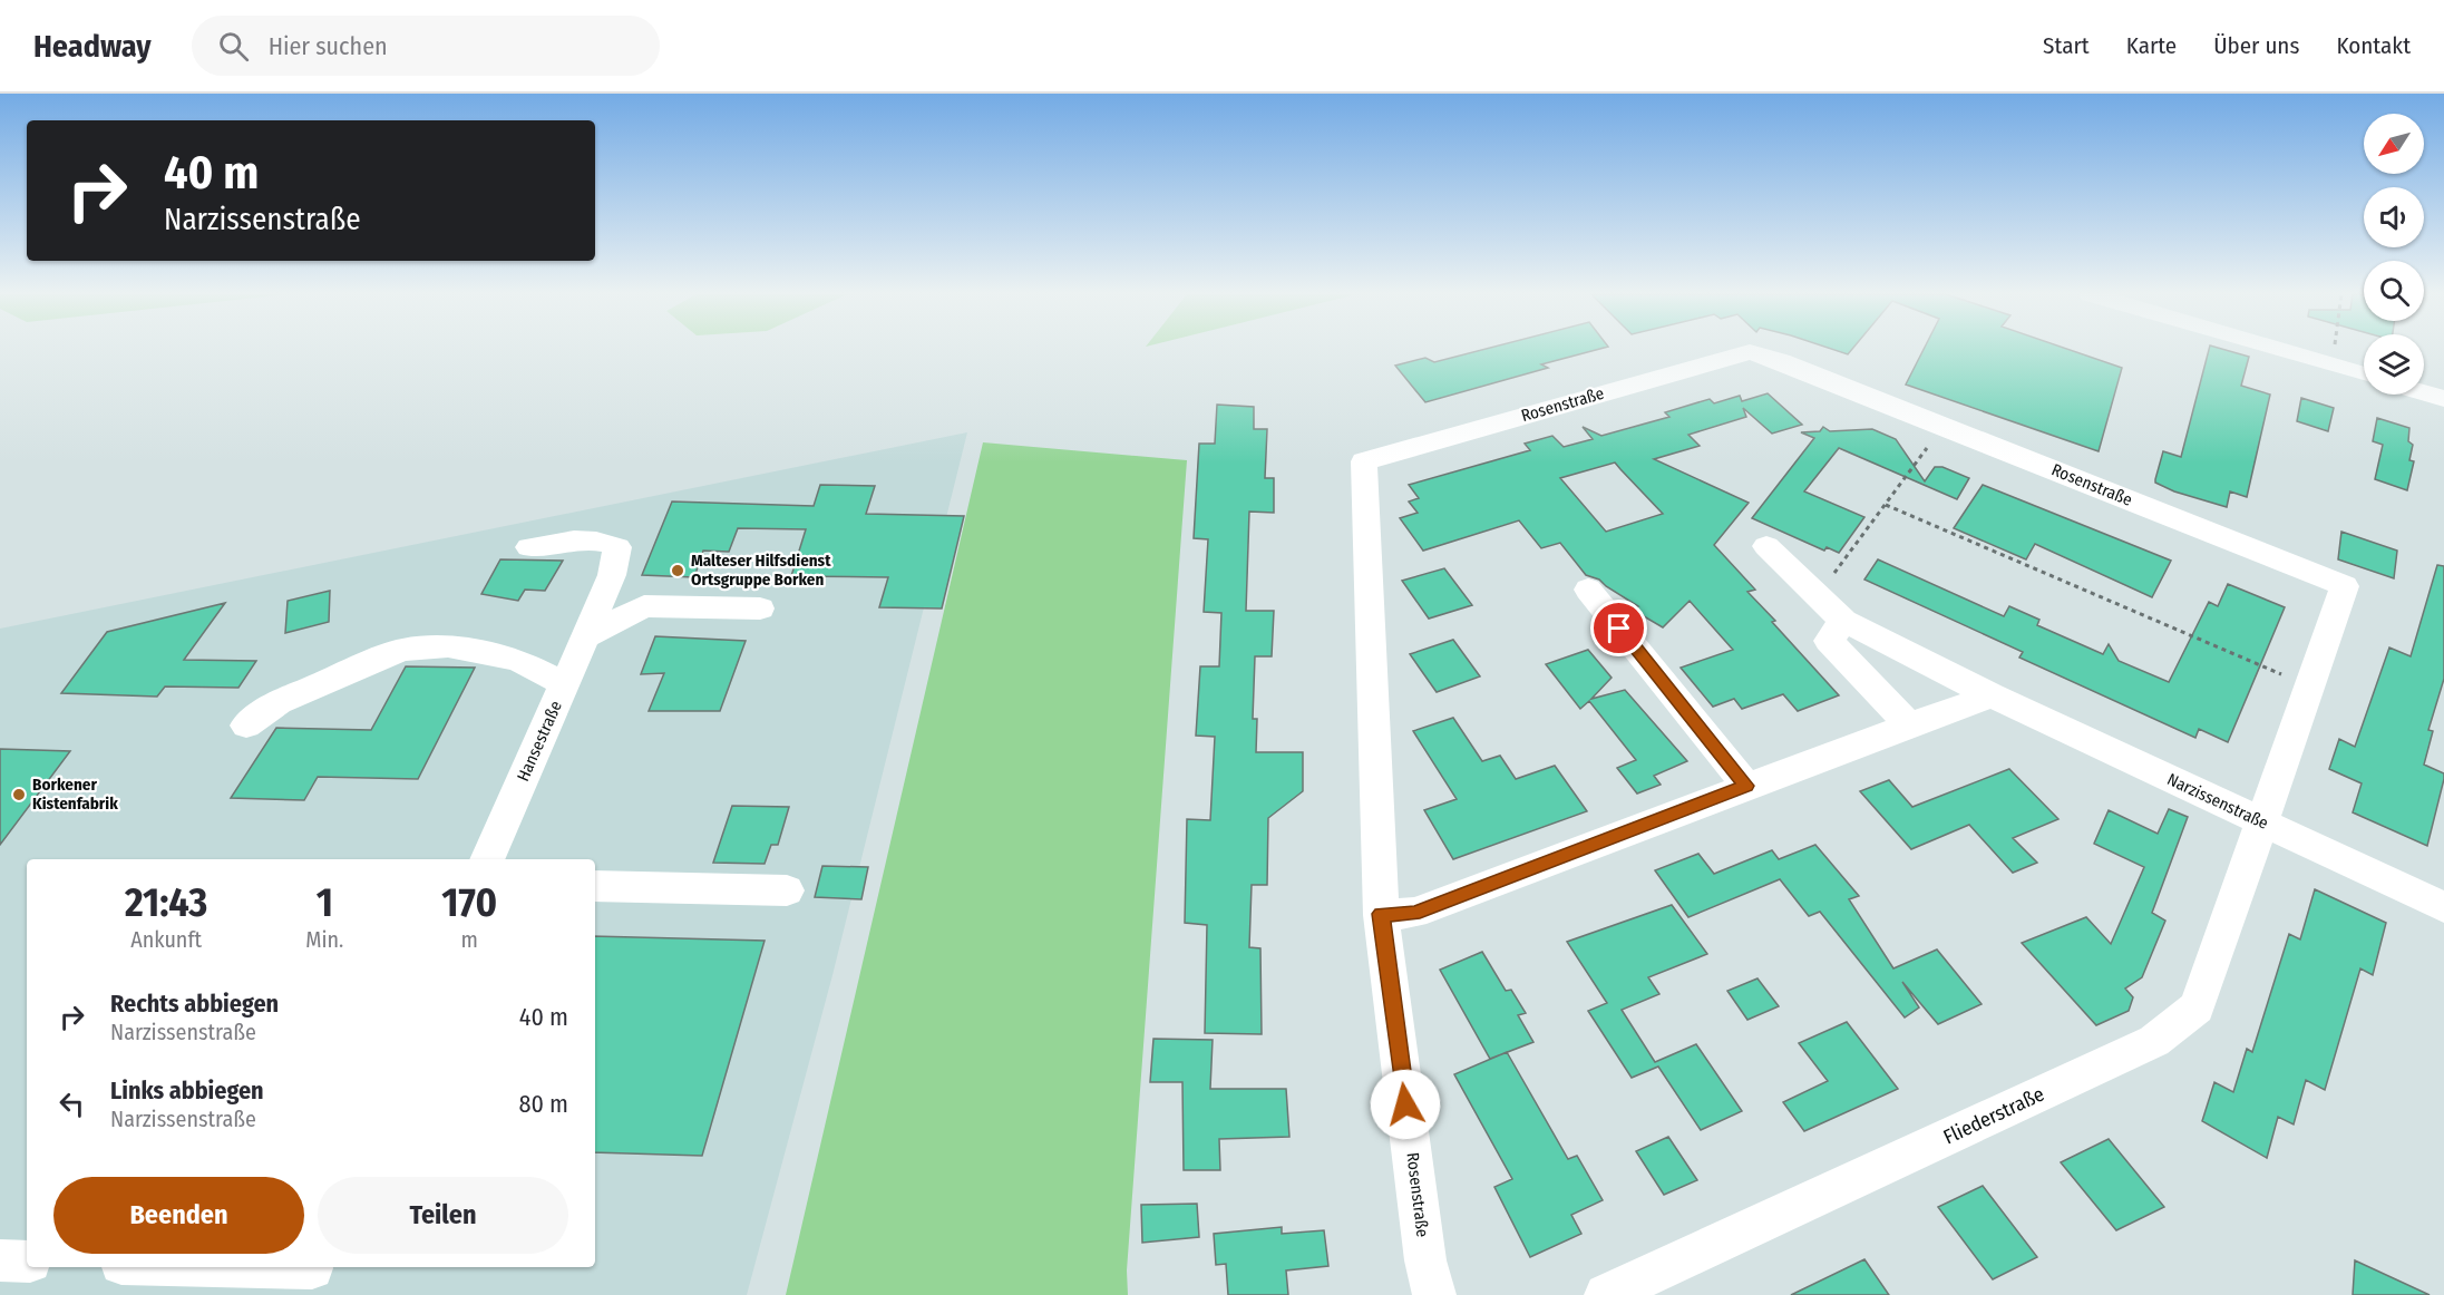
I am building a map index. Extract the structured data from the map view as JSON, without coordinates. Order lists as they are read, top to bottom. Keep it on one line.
{"streets":{"street":["Rosenstraße","Hansestraße","Narzissenstraße","Fliederstraße"]},"crossings":[["Rosenstraße","Narzissenstraße"],["Rosenstraße","Fliederstraße"],["Narzissenstraße","Fliederstraße"]],"places":["Malteser Hilfsdienst Ortsgruppe Borken","Borkener Kistenfabrik"],"north":"bottom left","page":{"header":"Headway","search":"Hier suchen","nav":["Start","Karte","Über uns","Kontakt"],"turn":["40 m","Narzissenstraße"],"eta":["21:43","Ankunft","1","Min.","170","m"],"list":[{"name":"Rechts abbiegen","note":"Narzissenstraße","value":"40 m"},{"name":"Links abbiegen","note":"Narzissenstraße","value":"80 m"}],"buttons":["Beenden","Teilen"]}}
